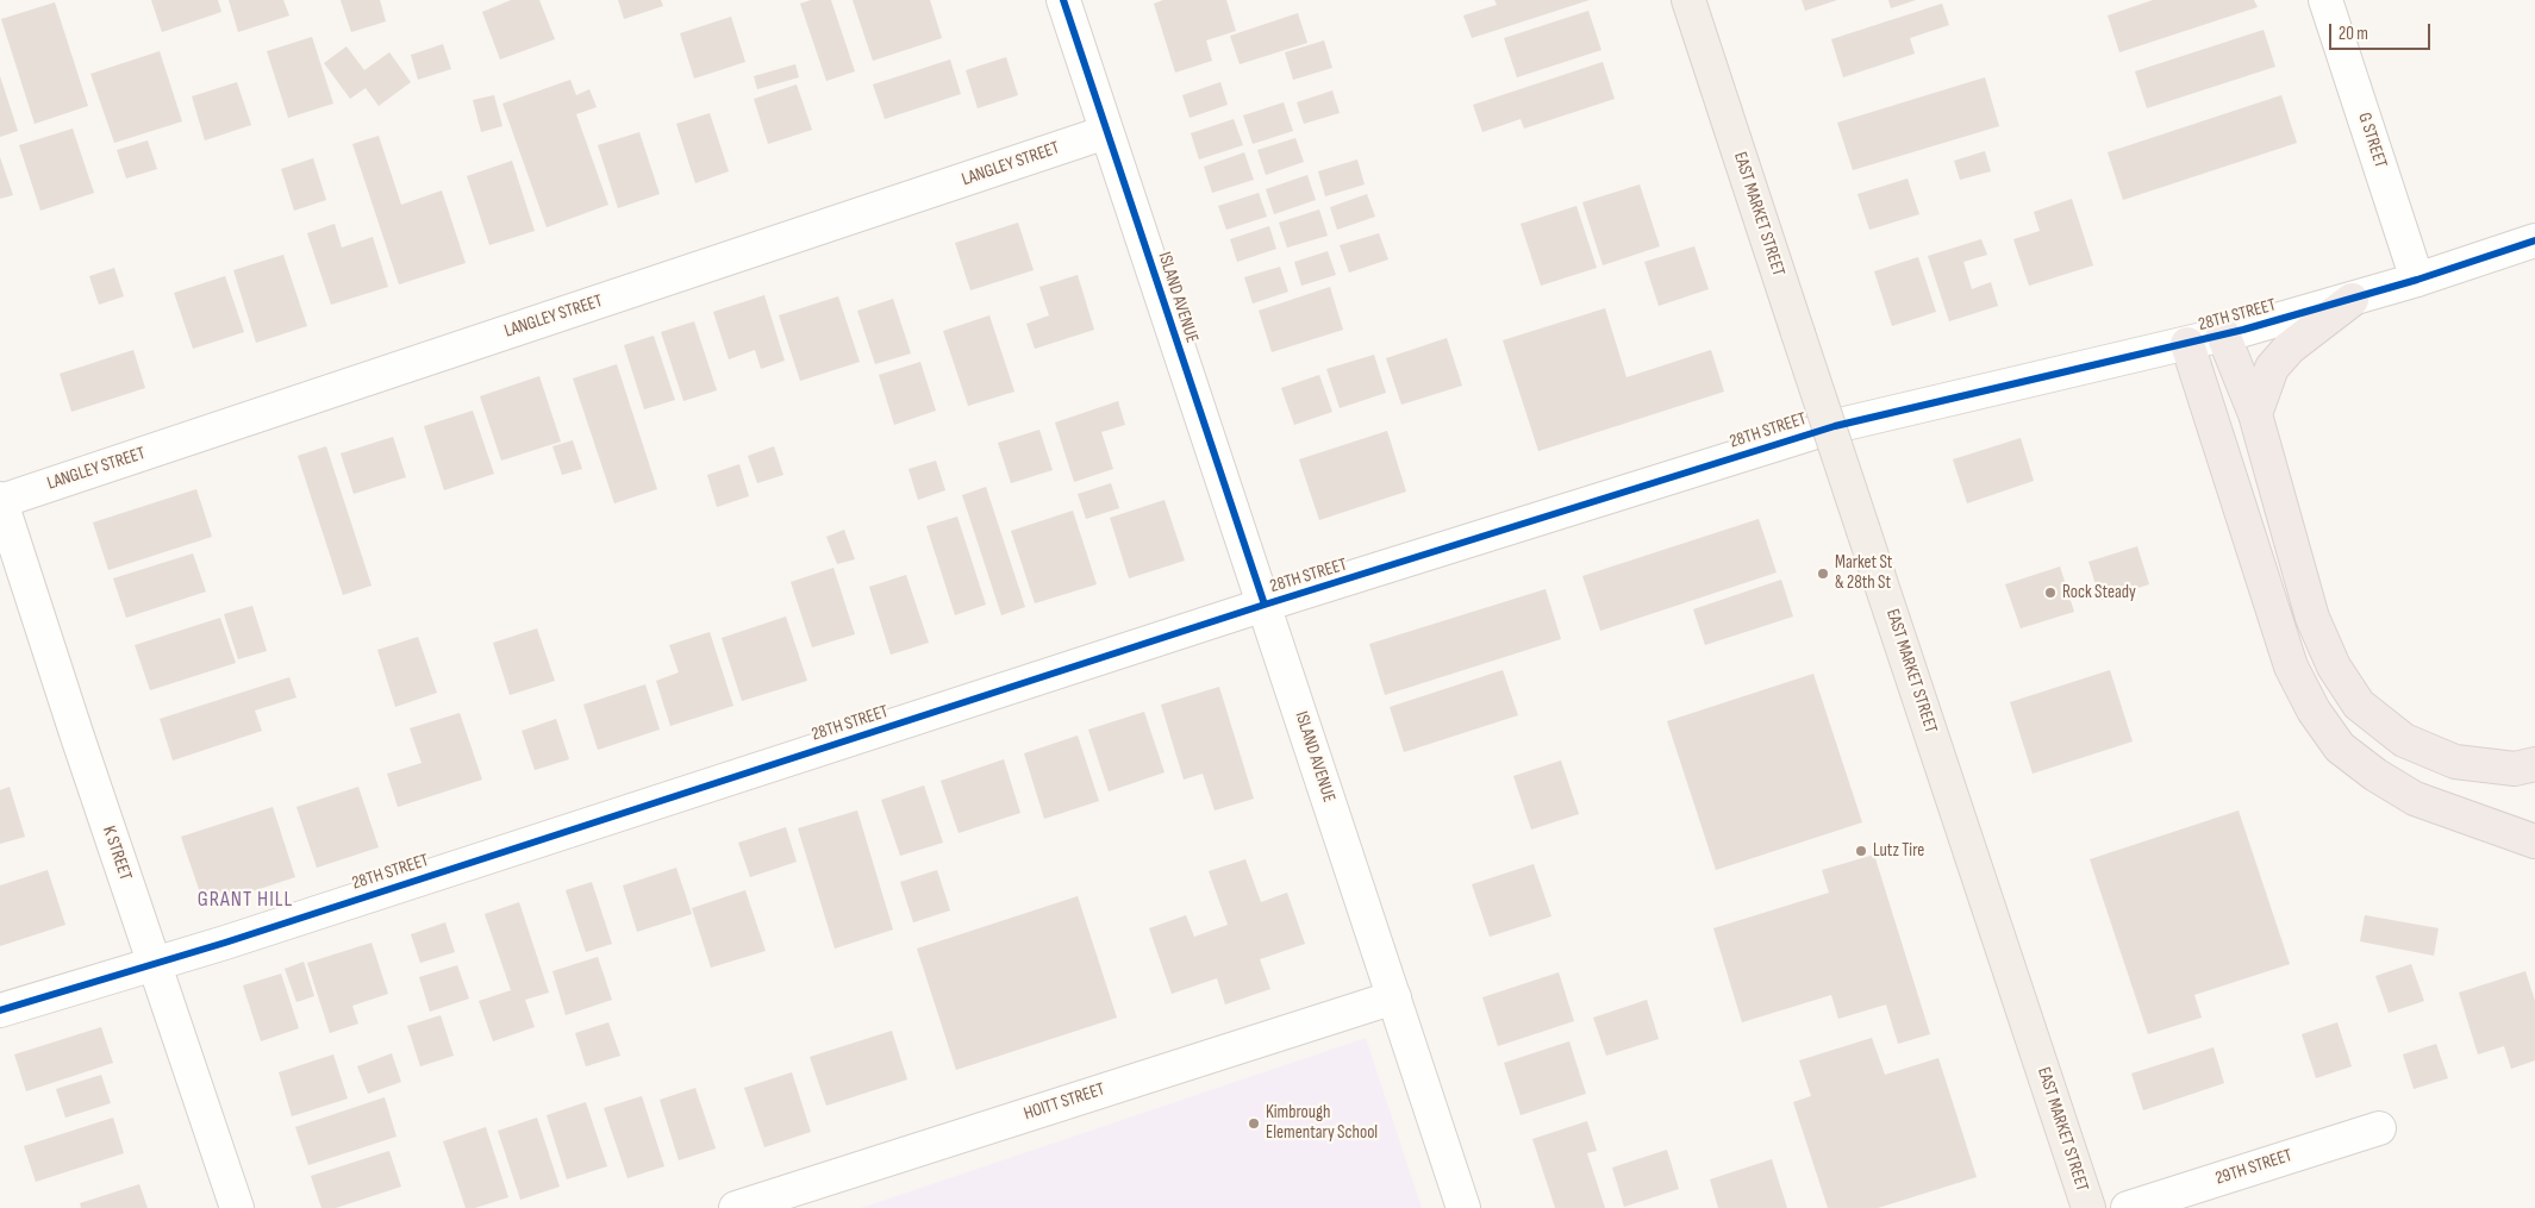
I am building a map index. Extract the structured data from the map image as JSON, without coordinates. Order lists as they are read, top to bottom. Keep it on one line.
{"streets":{"main road":["EAST MARKET STREET"],"street":["G STREET","LANGLEY STREET","ISLAND AVENUE","28TH STREET","K STREET","HOITT STREET","29TH STREET"]},"crossings":[["G STREET","28TH STREET"],["LANGLEY STREET","ISLAND AVENUE"],["LANGLEY STREET","K STREET"],["ISLAND AVENUE","28TH STREET"],["ISLAND AVENUE","HOITT STREET"],["28TH STREET","K STREET"]],"districts":["GRANT HILL"],"places":["Market St & 28th St","Rock Steady","Lutz Tire","Kimbrough Elementary School"],"scale_bar":"20 m"}
